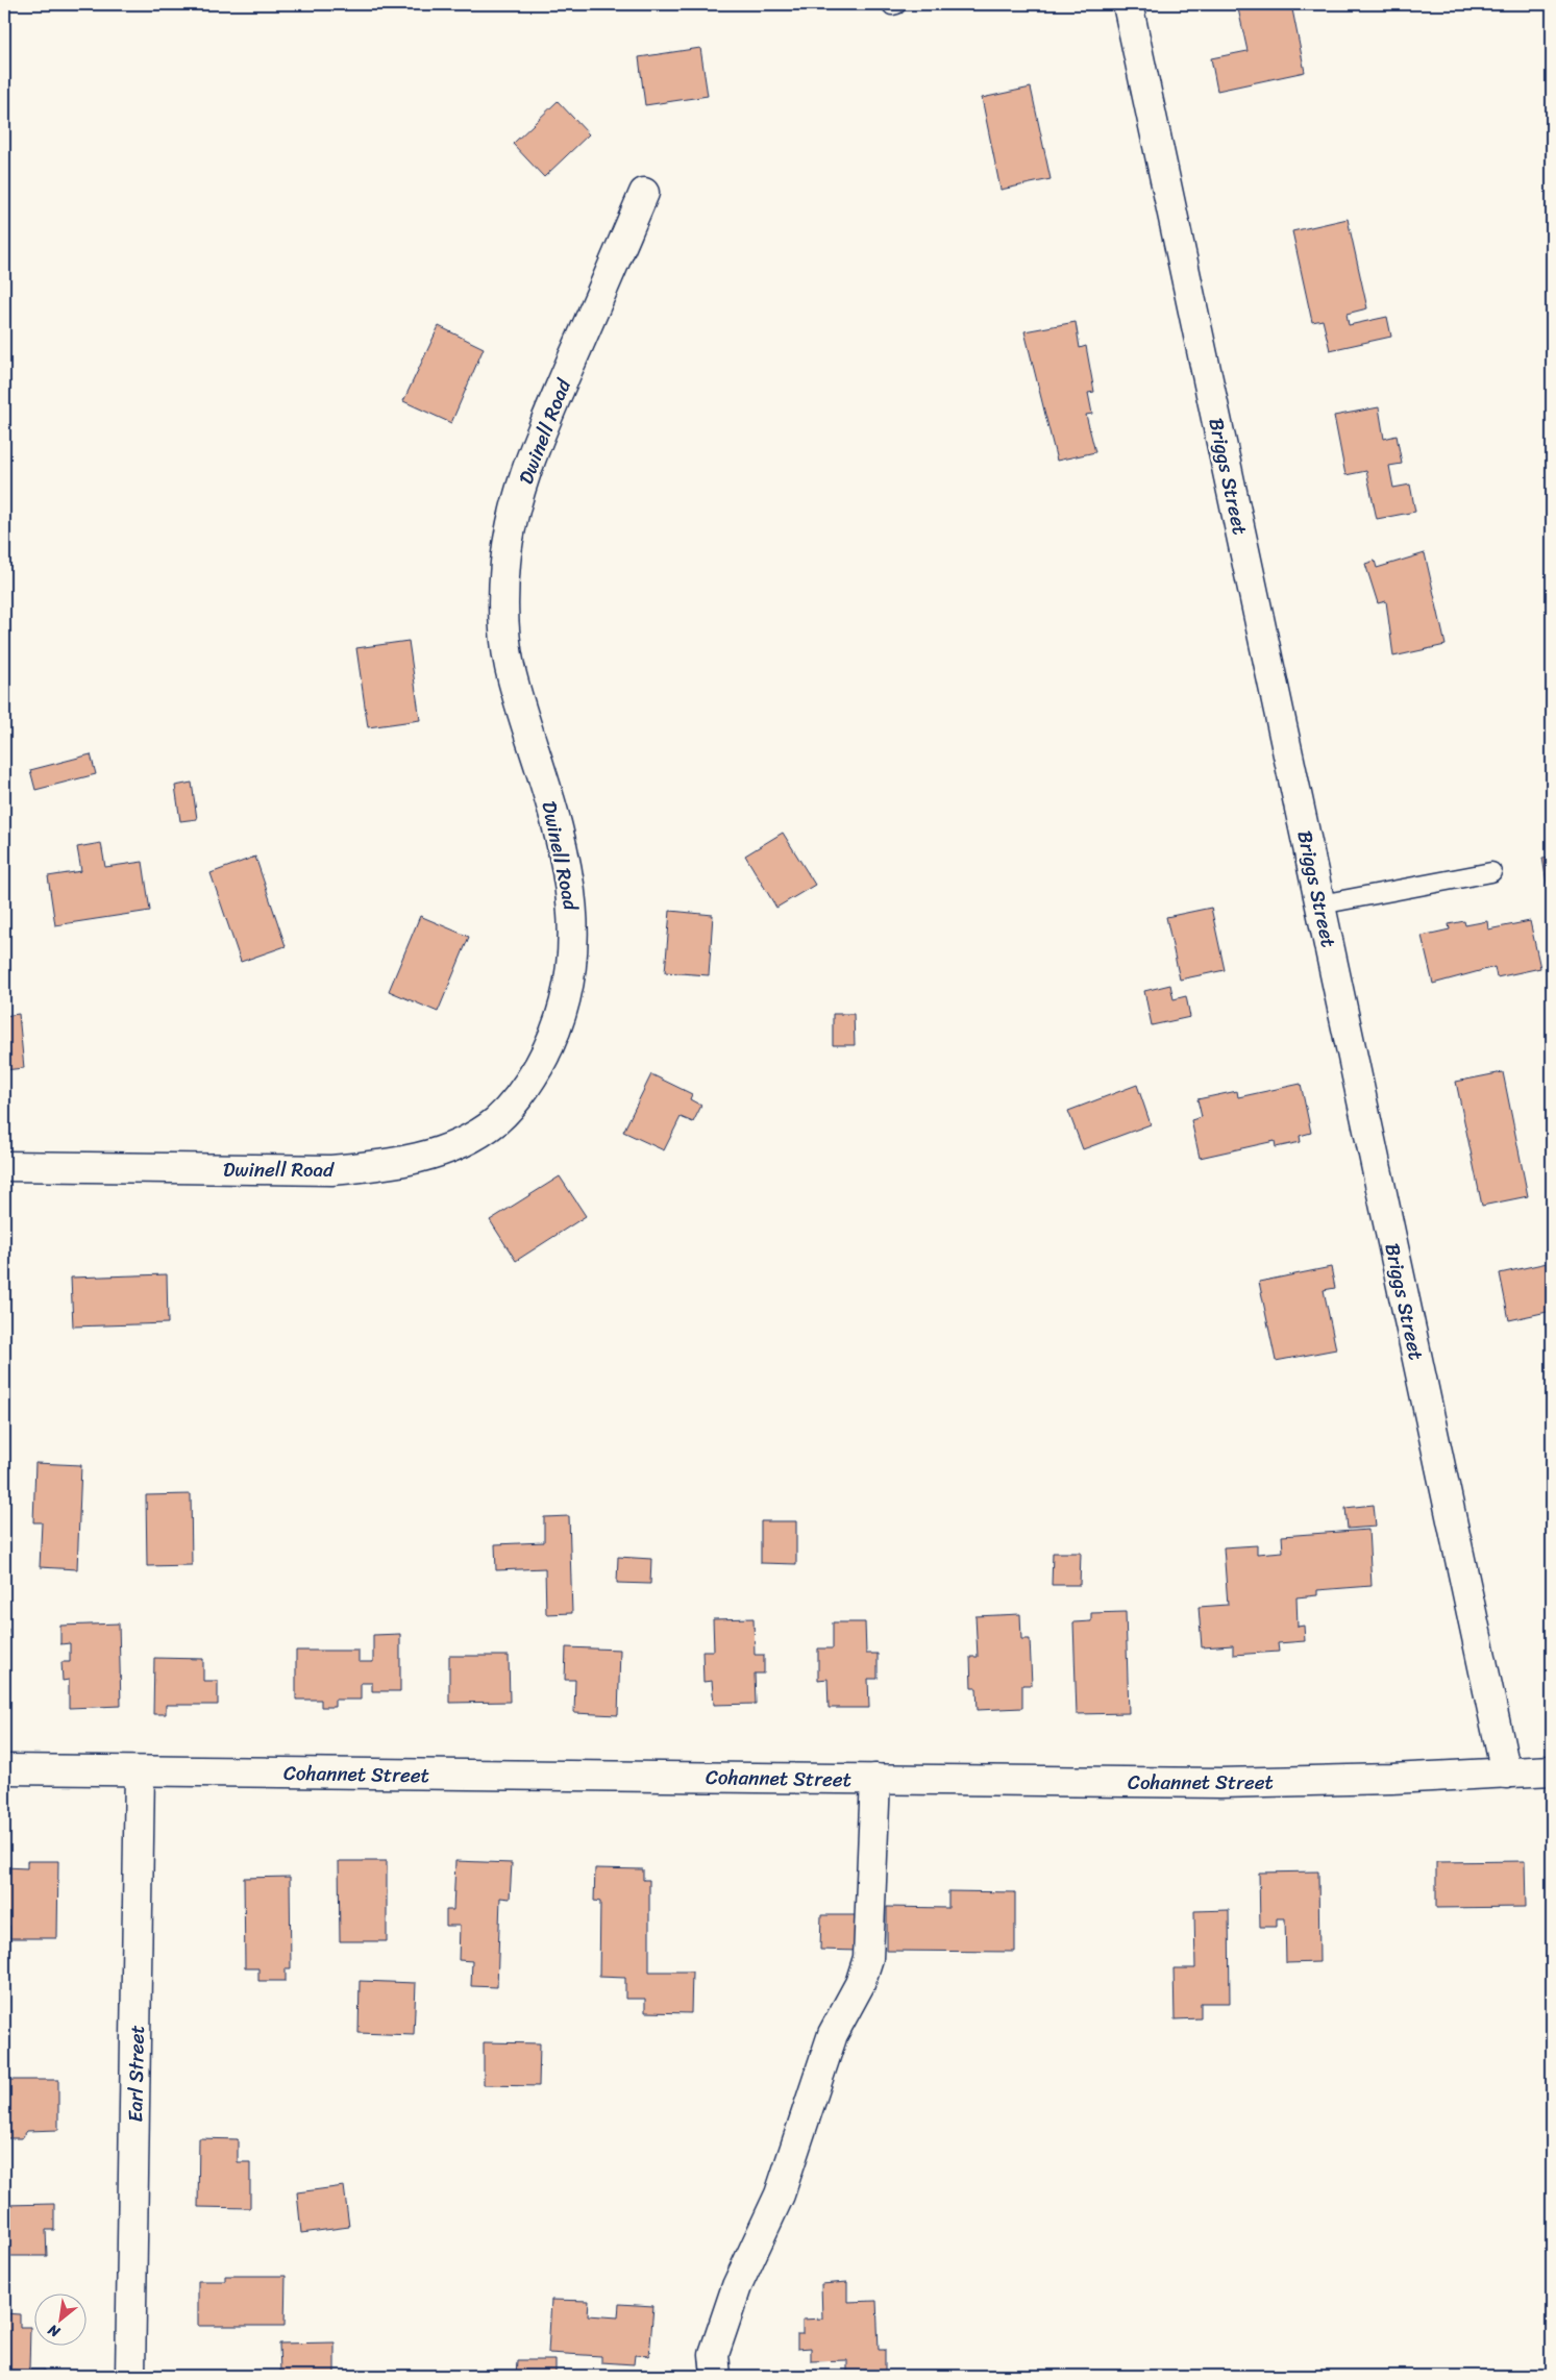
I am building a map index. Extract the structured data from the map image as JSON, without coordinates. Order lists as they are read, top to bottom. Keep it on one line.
{"streets":{"street":["Dwinell Road","Briggs Street","Cohannet Street","Earl Street"]},"crossings":[["Briggs Street","Cohannet Street"],["Cohannet Street","Earl Street"]],"north":"bottom left"}
